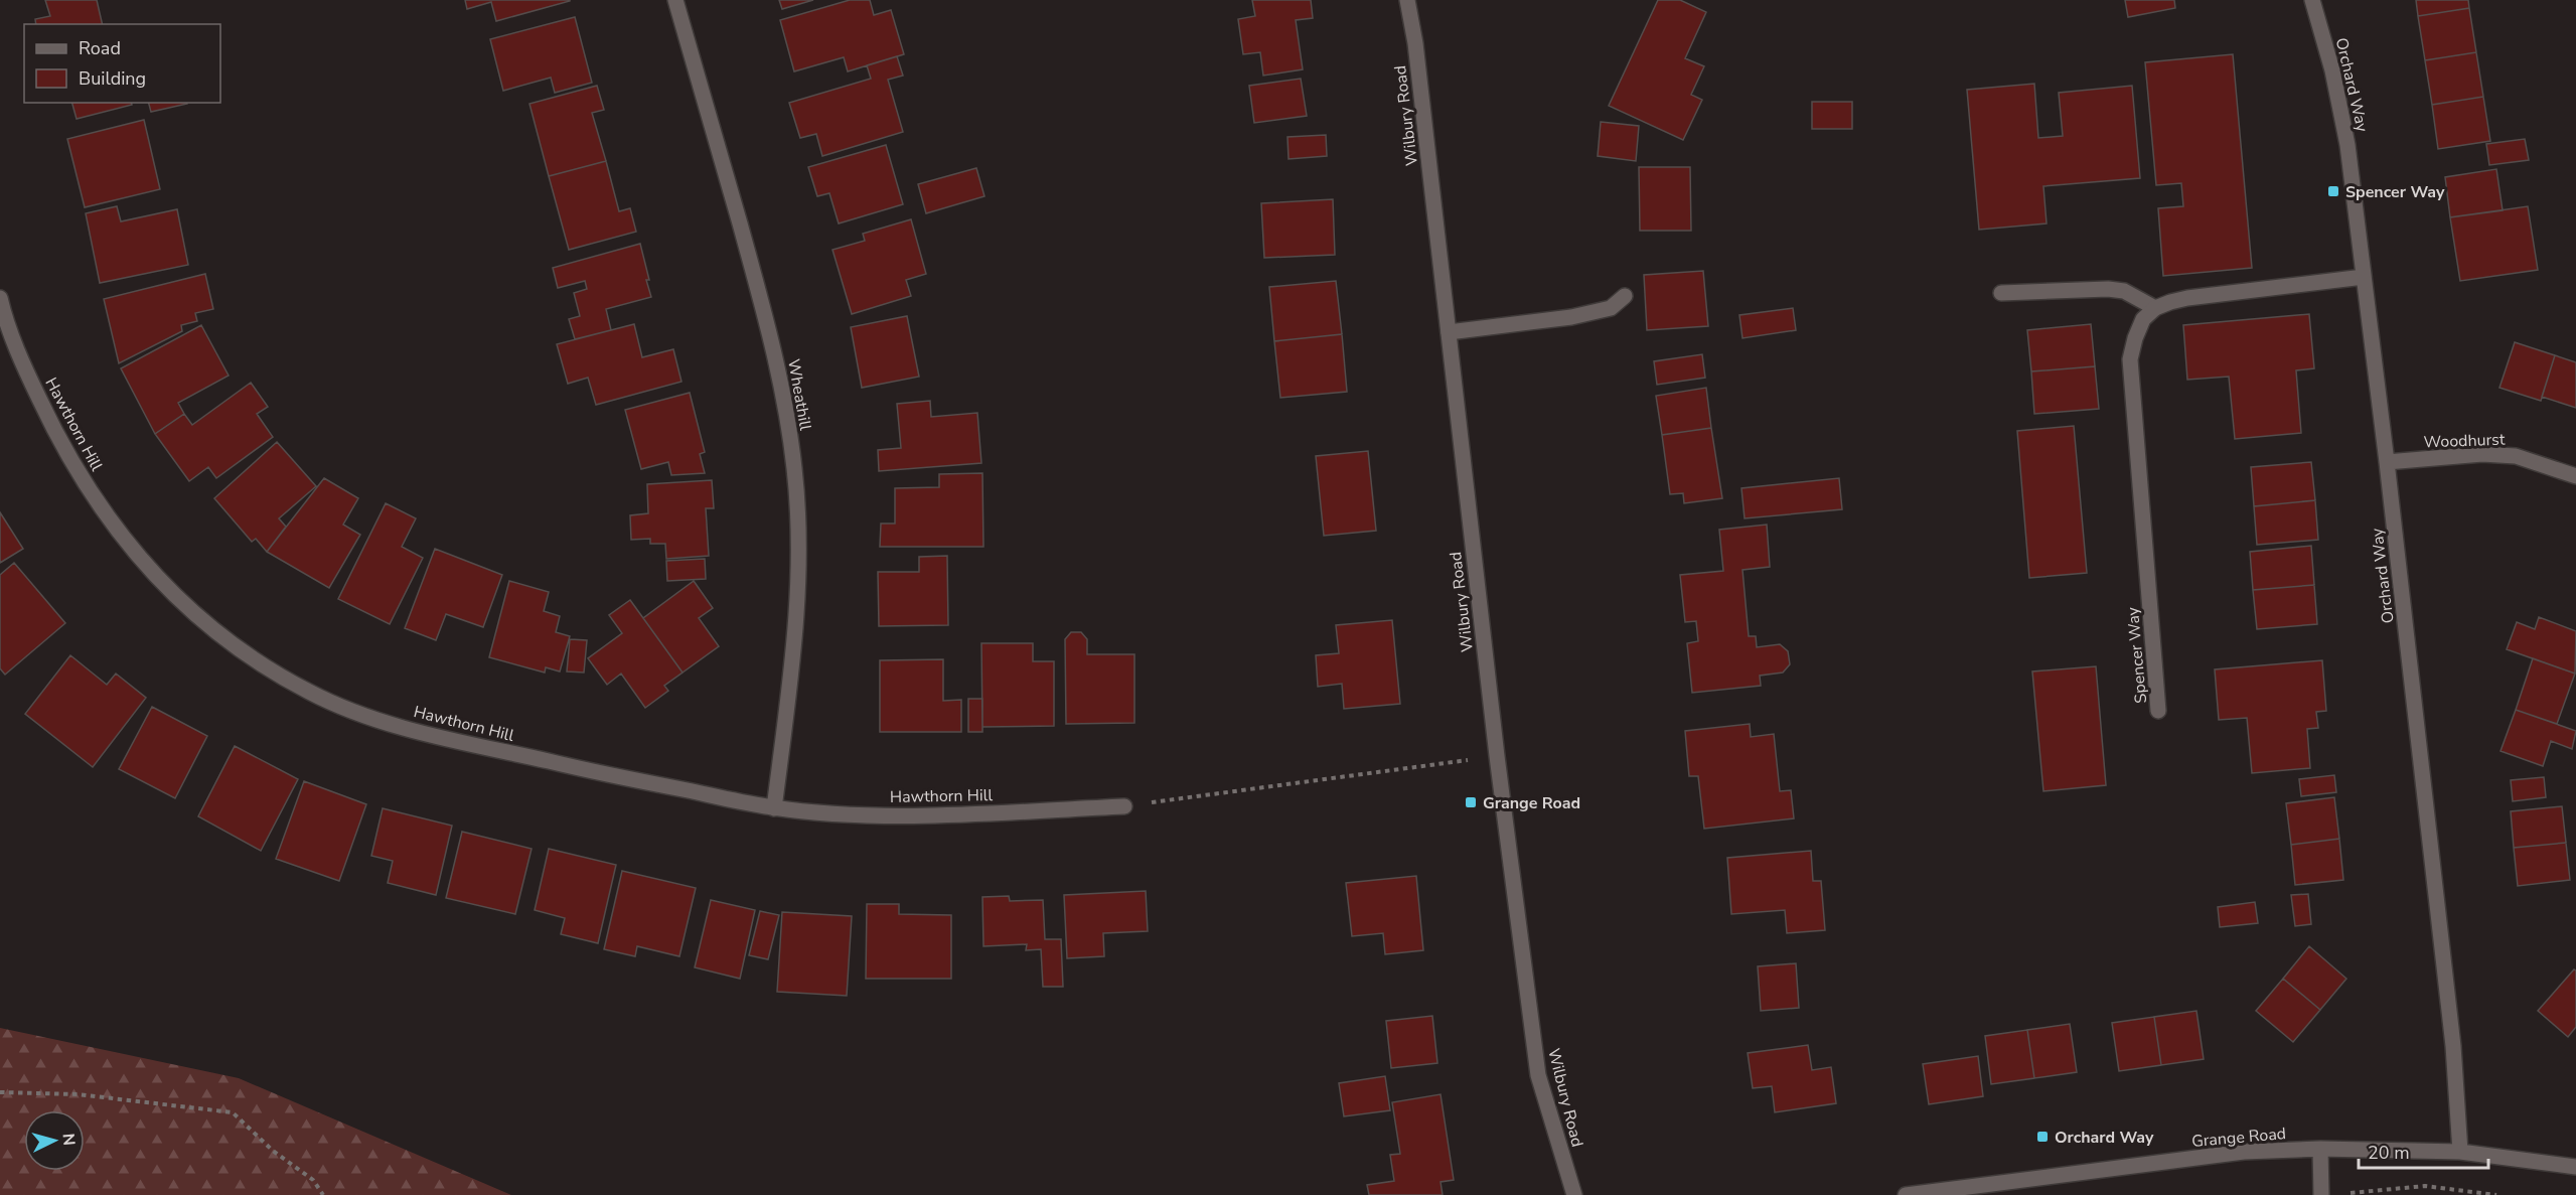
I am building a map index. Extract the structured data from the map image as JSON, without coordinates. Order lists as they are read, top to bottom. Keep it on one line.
{"streets":{"street":["Orchard Way","Wilbury Road","Wheathill","Hawthorn Hill","Woodhurst","Spencer Way","Grange Road"]},"crossings":[["Orchard Way","Woodhurst"],["Orchard Way","Grange Road"],["Wheathill","Hawthorn Hill"]],"places":{"transit":["Spencer Way","Grange Road","Orchard Way"]},"legend":["Road","Building"],"scale_bar":"20 m","north":"right"}
